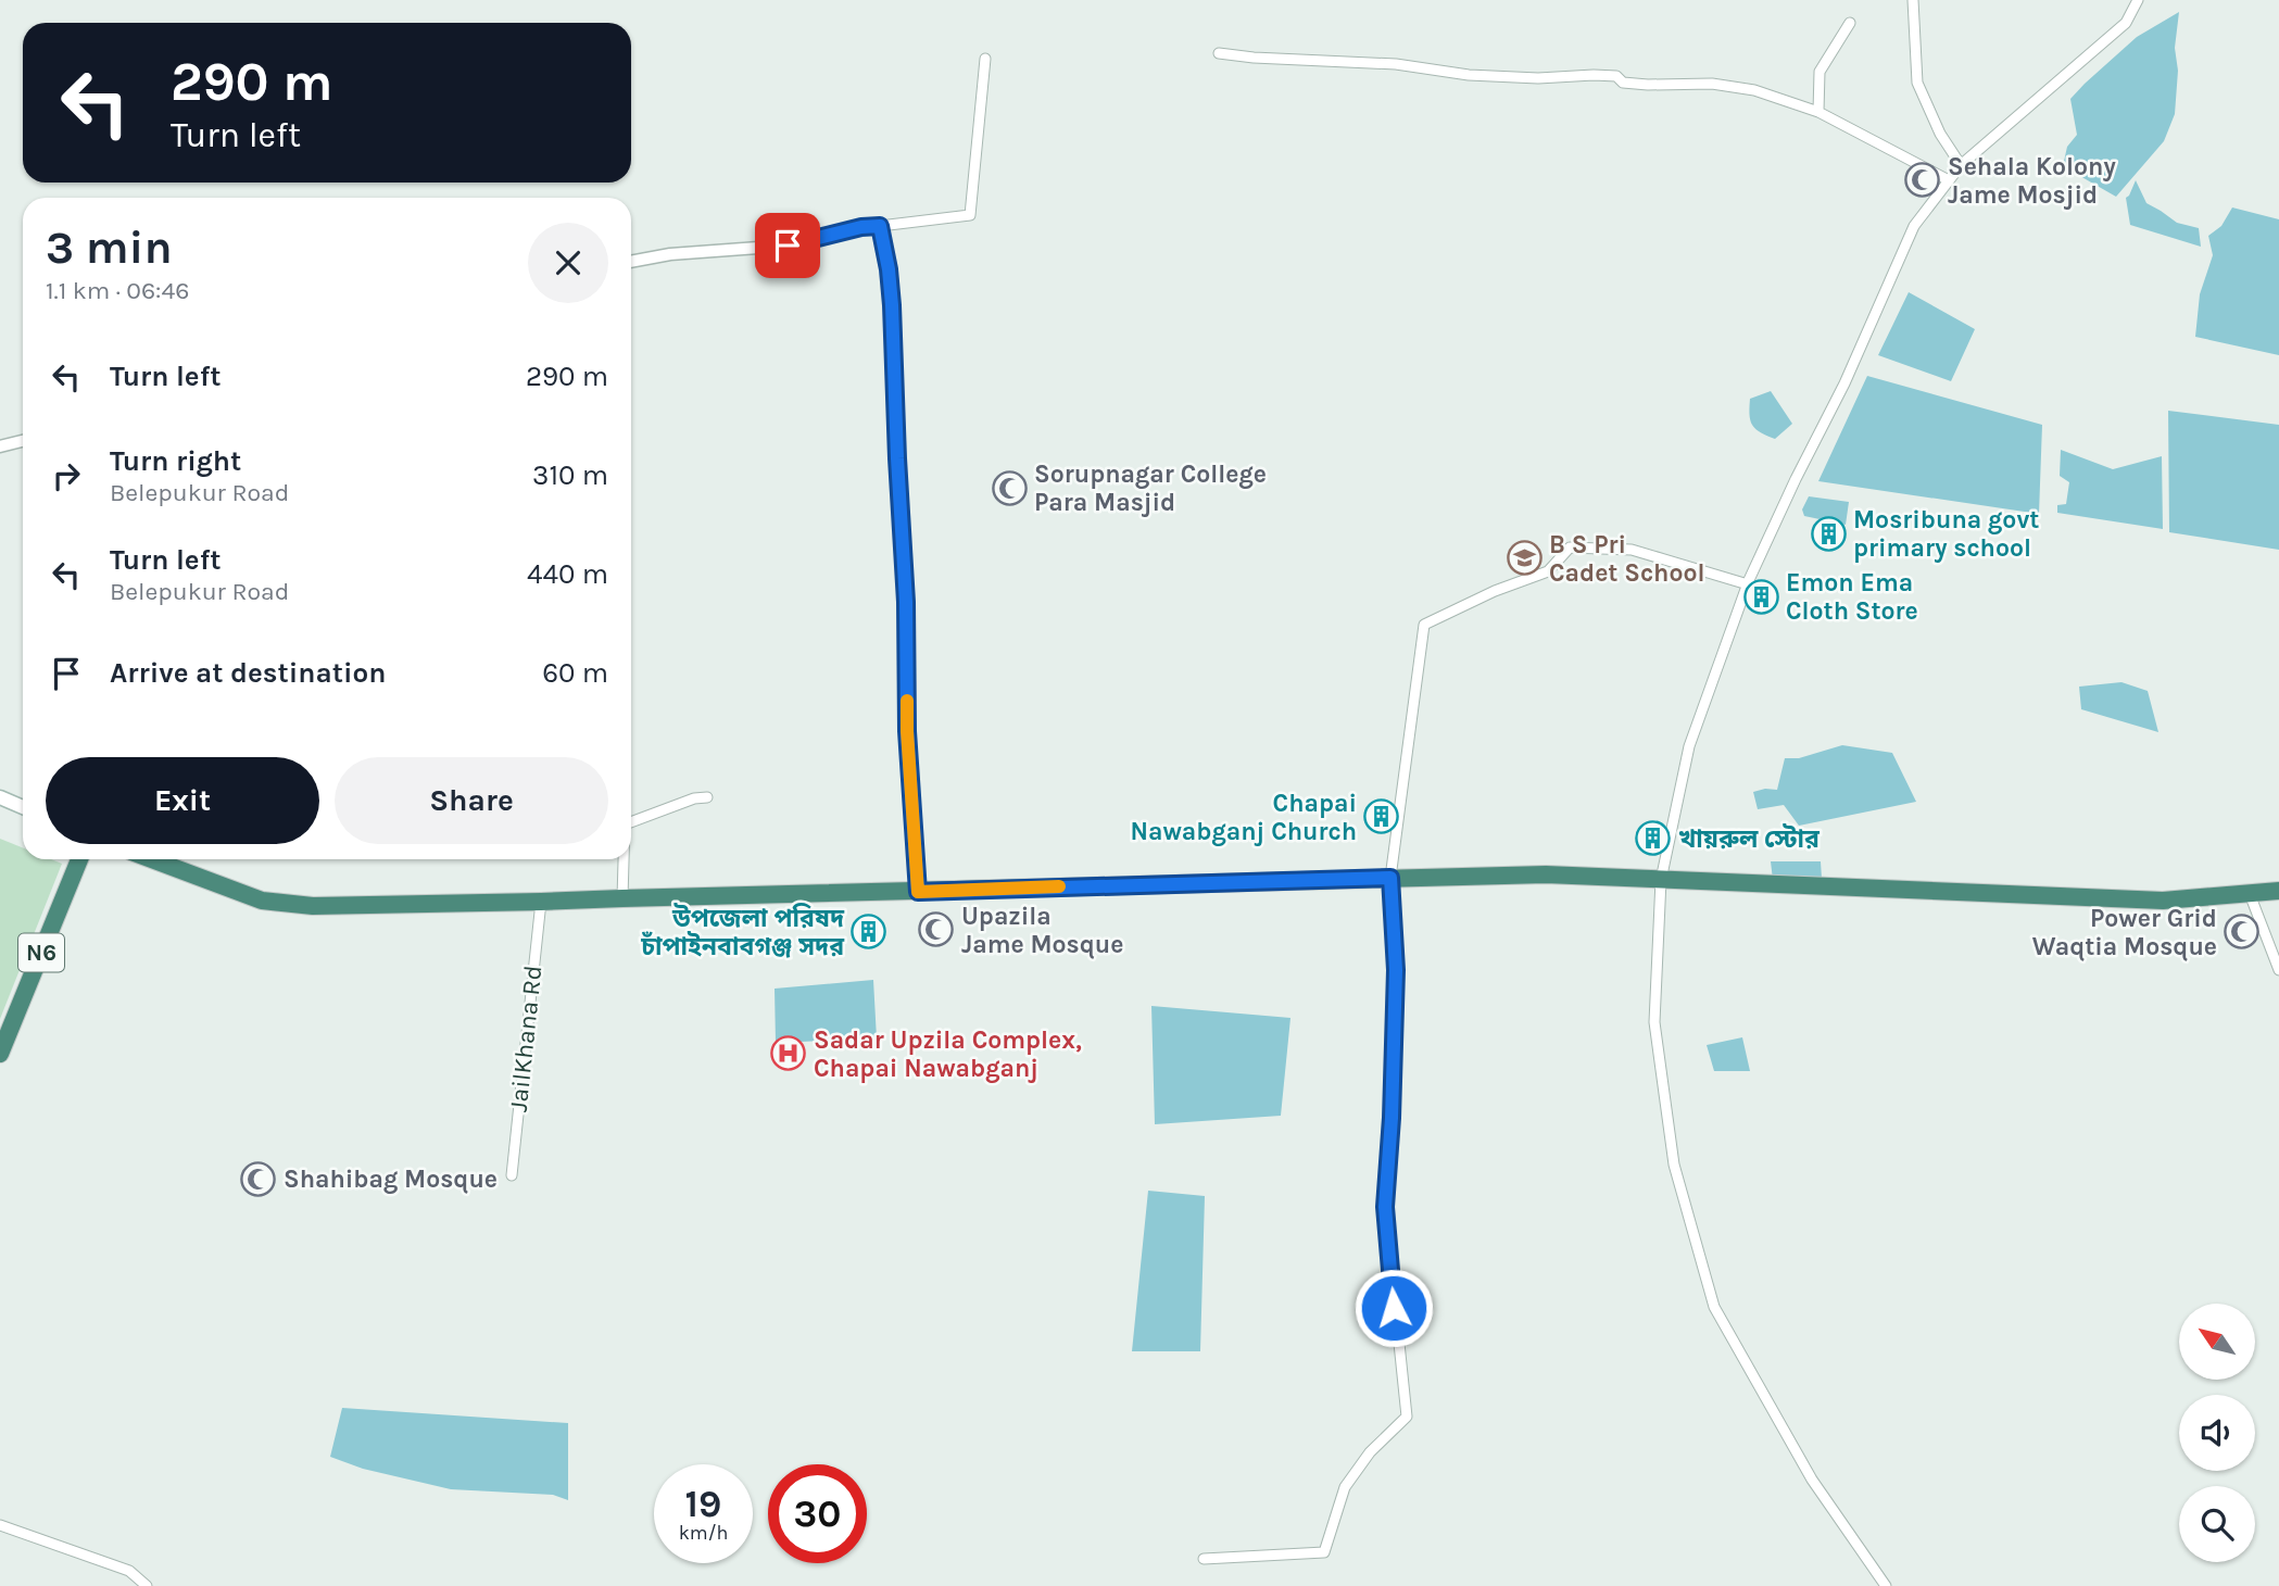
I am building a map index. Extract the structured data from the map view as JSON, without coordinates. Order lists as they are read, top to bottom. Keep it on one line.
{"streets":{"highway":["N6"],"street":["JailKhana Rd"]},"places":{"mosque":["Sehala Kolony Jame Mosjid","Sorupnagar College Para Masjid","Upazila Jame Mosque","Power Grid Waqtia Mosque","Shahibag Mosque"],"building":["Mosribuna govt primary school","Emon Ema Cloth Store","Chapai Nawabganj Church","খায়রুল স্টোর","উপজেলা পরিষদ চাঁপাইনবাবগঞ্জ সদর"],"school or university":["B S Pri Cadet School"],"hospital":["Sadar Upzila Complex, Chapai Nawabganj"]},"north":"top left","page":{"turn":["290 m","Turn left"],"heading":["3 min","1.1 km · 06:46"],"list":[{"name":"Turn left","value":"290 m"},{"name":"Turn right","note":"Belepukur Road","value":"310 m"},{"name":"Turn left","note":"Belepukur Road","value":"440 m"},{"name":"Arrive at destination","value":"60 m"}],"buttons":["Exit","Share"],"speed":"19 km/h","limit":"30"}}
